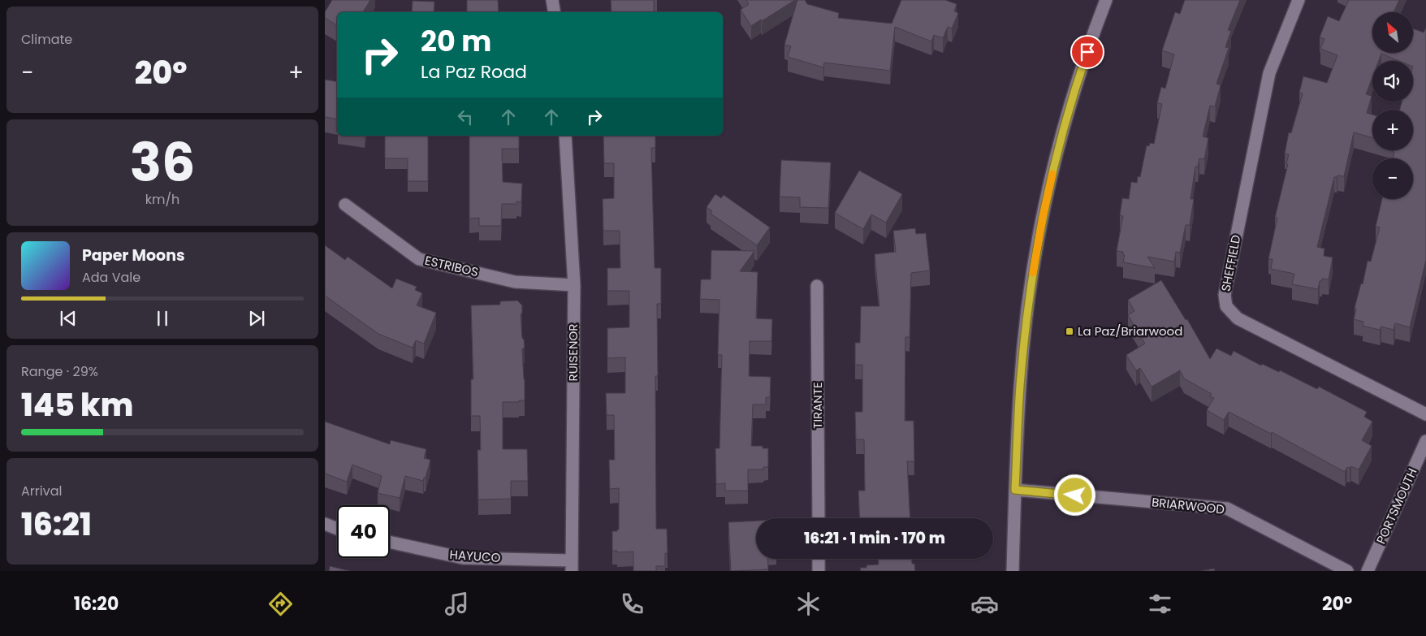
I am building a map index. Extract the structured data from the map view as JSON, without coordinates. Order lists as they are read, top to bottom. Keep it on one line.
{"streets":{"street":["SHEFFIELD","ESTRIBOS","RUISENOR","TIRANTE","BRIARWOOD","PORTSMOUTH","HAYUCO"]},"crossings":[["ESTRIBOS","RUISENOR"],["RUISENOR","HAYUCO"]],"places":{"transit":["La Paz/Briarwood"]},"north":"top left","page":{"tile":["Climate",["36","km/h"],["Range · 29%","145 km"],["Arrival","16:21"]],"map_buttons":["+","−"],"turn":["20 m","La Paz Road"],"heat":["−","20°","+"],"song":["Paper Moons","Ada Vale"],"limit":"40","trip":"16:21 · 1 min · 170 m","tabs":["16:20","20°"]}}
